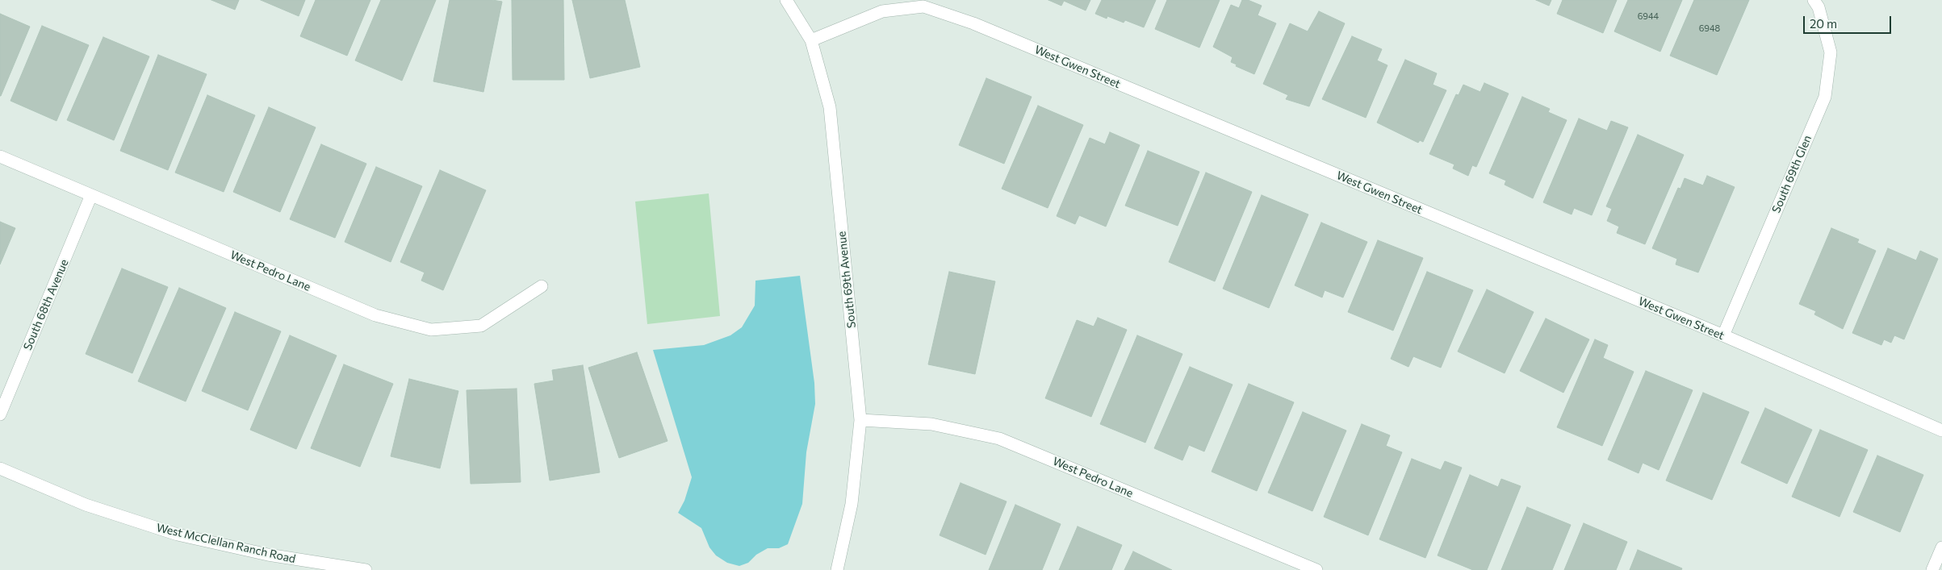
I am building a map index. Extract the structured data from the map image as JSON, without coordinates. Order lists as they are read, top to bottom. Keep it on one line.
{"streets":{"street":["West Gwen Street","South 69th Glen","West Pedro Lane","South 69th Avenue","South 68th Avenue","West McClellan Ranch Road"]},"crossings":[["West Gwen Street","South 69th Glen"],["West Gwen Street","South 69th Avenue"],["West Pedro Lane","South 69th Avenue"],["West Pedro Lane","South 68th Avenue"]],"house_numbers":["6944","6948"],"scale_bar":"20 m"}
